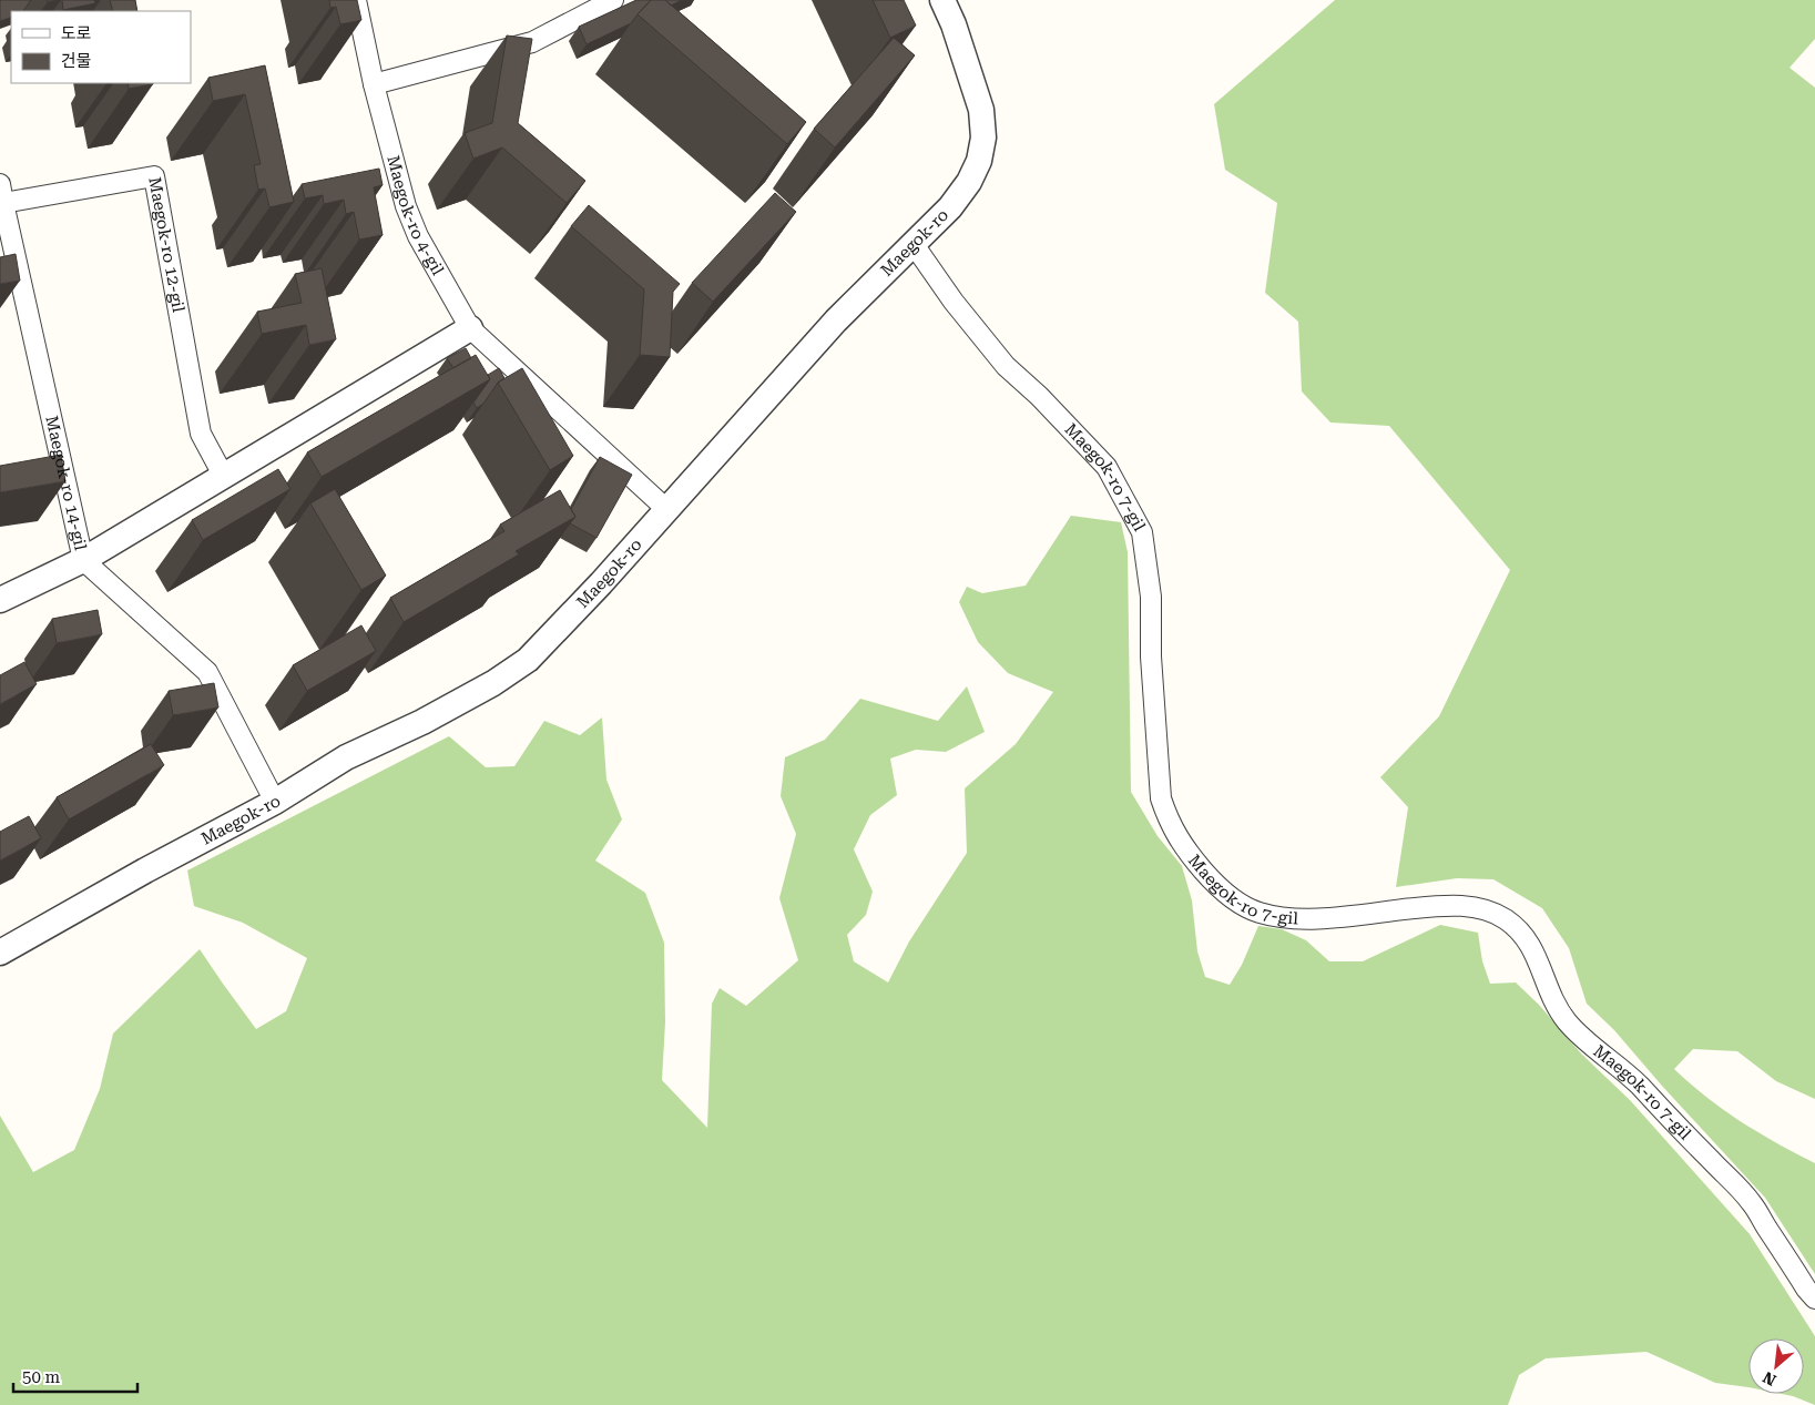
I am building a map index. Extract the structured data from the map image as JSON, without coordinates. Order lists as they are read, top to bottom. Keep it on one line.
{"streets":{"street":["Maegok-ro 4-gil","Maegok-ro","Maegok-ro 12-gil","Maegok-ro 7-gil","Maegok-ro 14-gil"]},"crossings":[["Maegok-ro 4-gil","Maegok-ro"],["Maegok-ro","Maegok-ro 7-gil"],["Maegok-ro","Maegok-ro 14-gil"],["Maegok-ro 12-gil","Maegok-ro 14-gil"]],"legend":["도로","건물"],"scale_bar":"50 m","north":"bottom left"}
